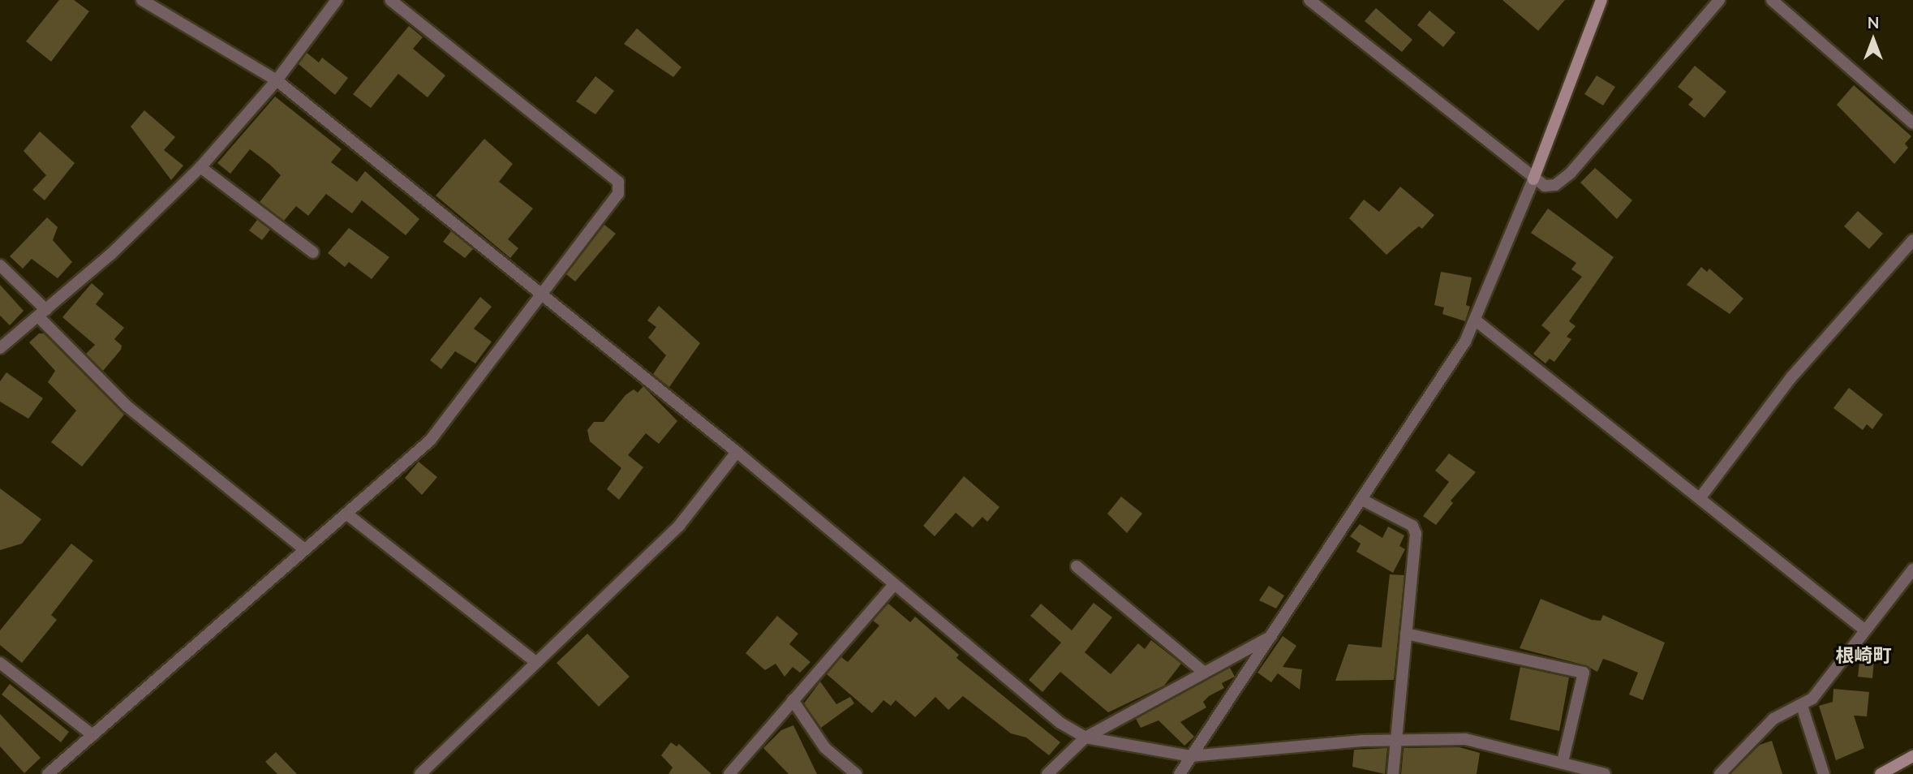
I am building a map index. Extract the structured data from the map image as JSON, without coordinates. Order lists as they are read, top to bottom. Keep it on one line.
{"districts":["根崎町"],"north":"top"}
